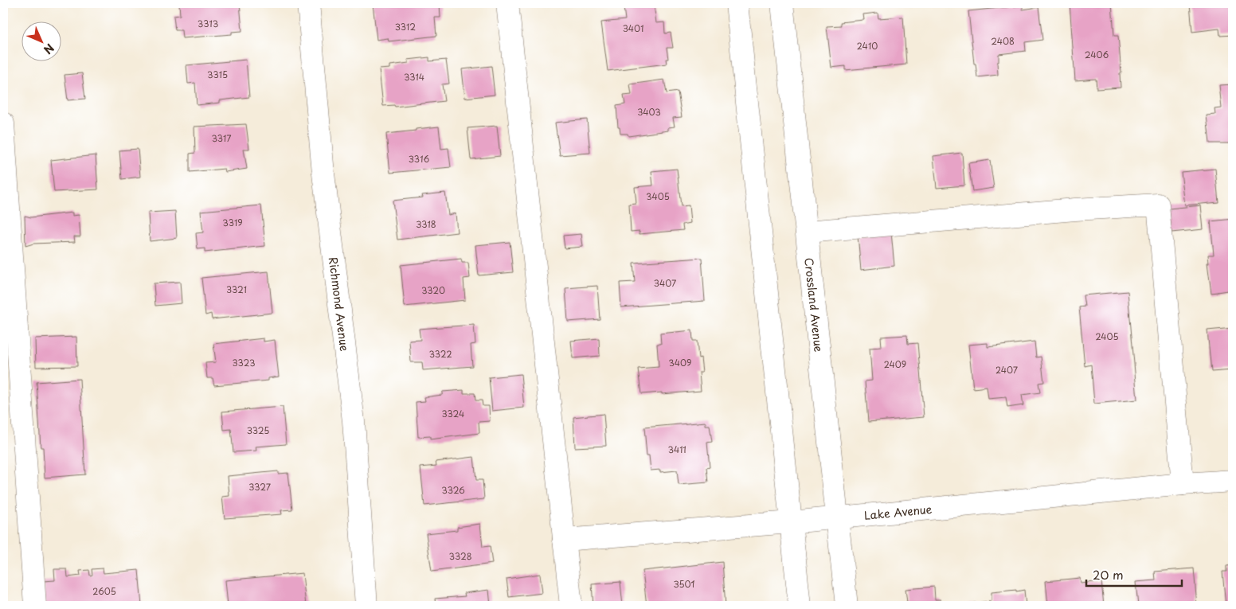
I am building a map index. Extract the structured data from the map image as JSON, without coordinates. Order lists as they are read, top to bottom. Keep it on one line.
{"streets":{"street":["Richmond Avenue","Crossland Avenue","Lake Avenue"]},"crossings":[["Crossland Avenue","Lake Avenue"]],"house_numbers":["3313","3312","3401","2408","2410","2406","3315","3314","3403","3317","3316","3405","3319","3318","3407","3321","3320","2405","3322","3323","3409","2409","2407","3324","3325","3411","3327","3326","3328","3501","2605"],"scale_bar":"20 m","north":"bottom right"}
